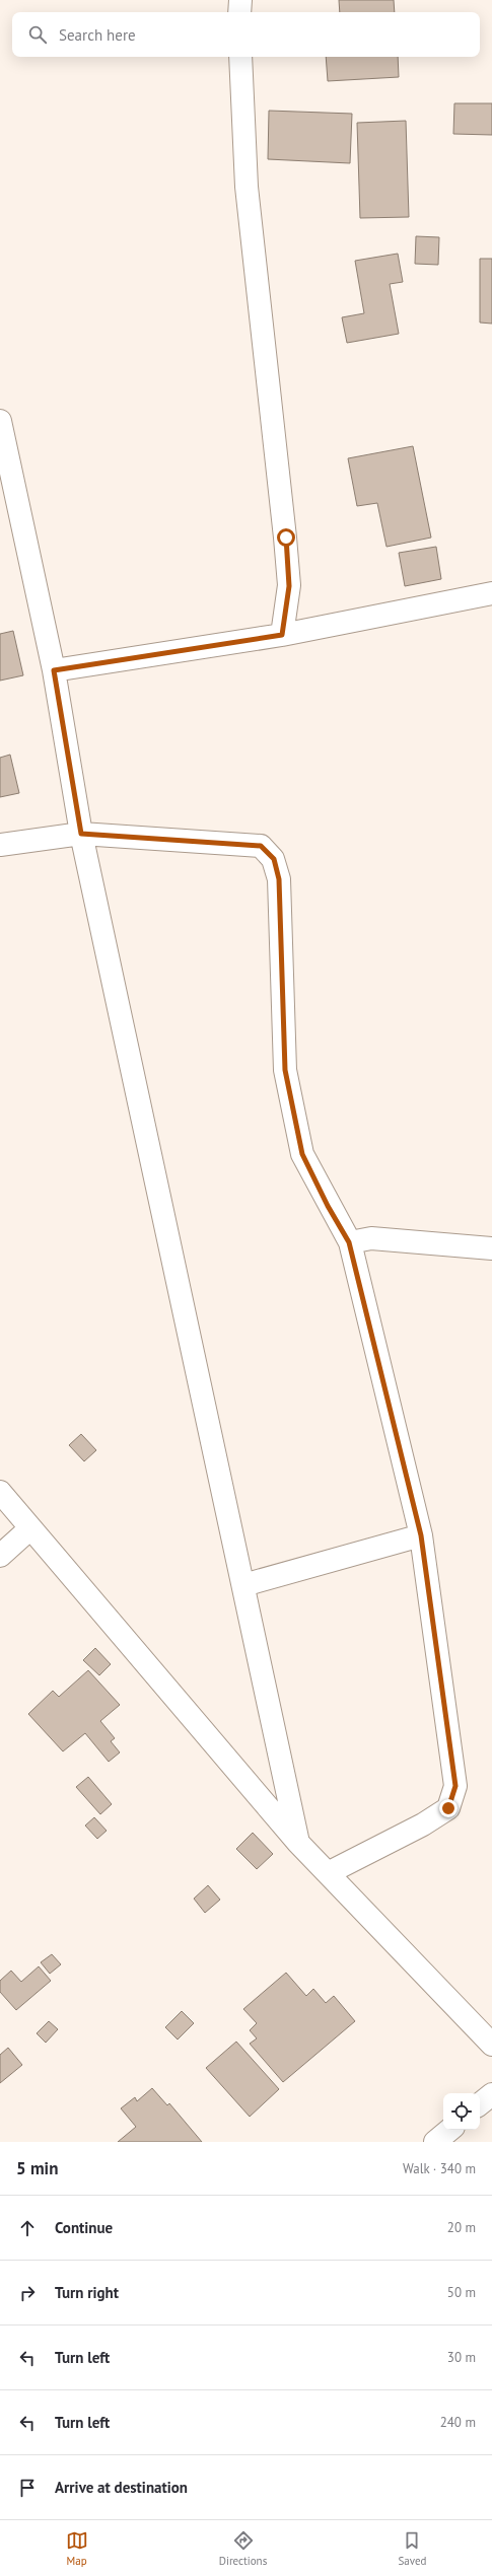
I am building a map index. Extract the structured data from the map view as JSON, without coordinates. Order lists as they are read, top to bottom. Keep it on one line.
{"page":{"search":"Search here","heading":["5 min","Walk · 340 m"],"list":[["Continue","20 m"],["Turn right","50 m"],["Turn left","30 m"],["Turn left","240 m"],"Arrive at destination"],"nav":["Map","Directions","Saved"]}}
